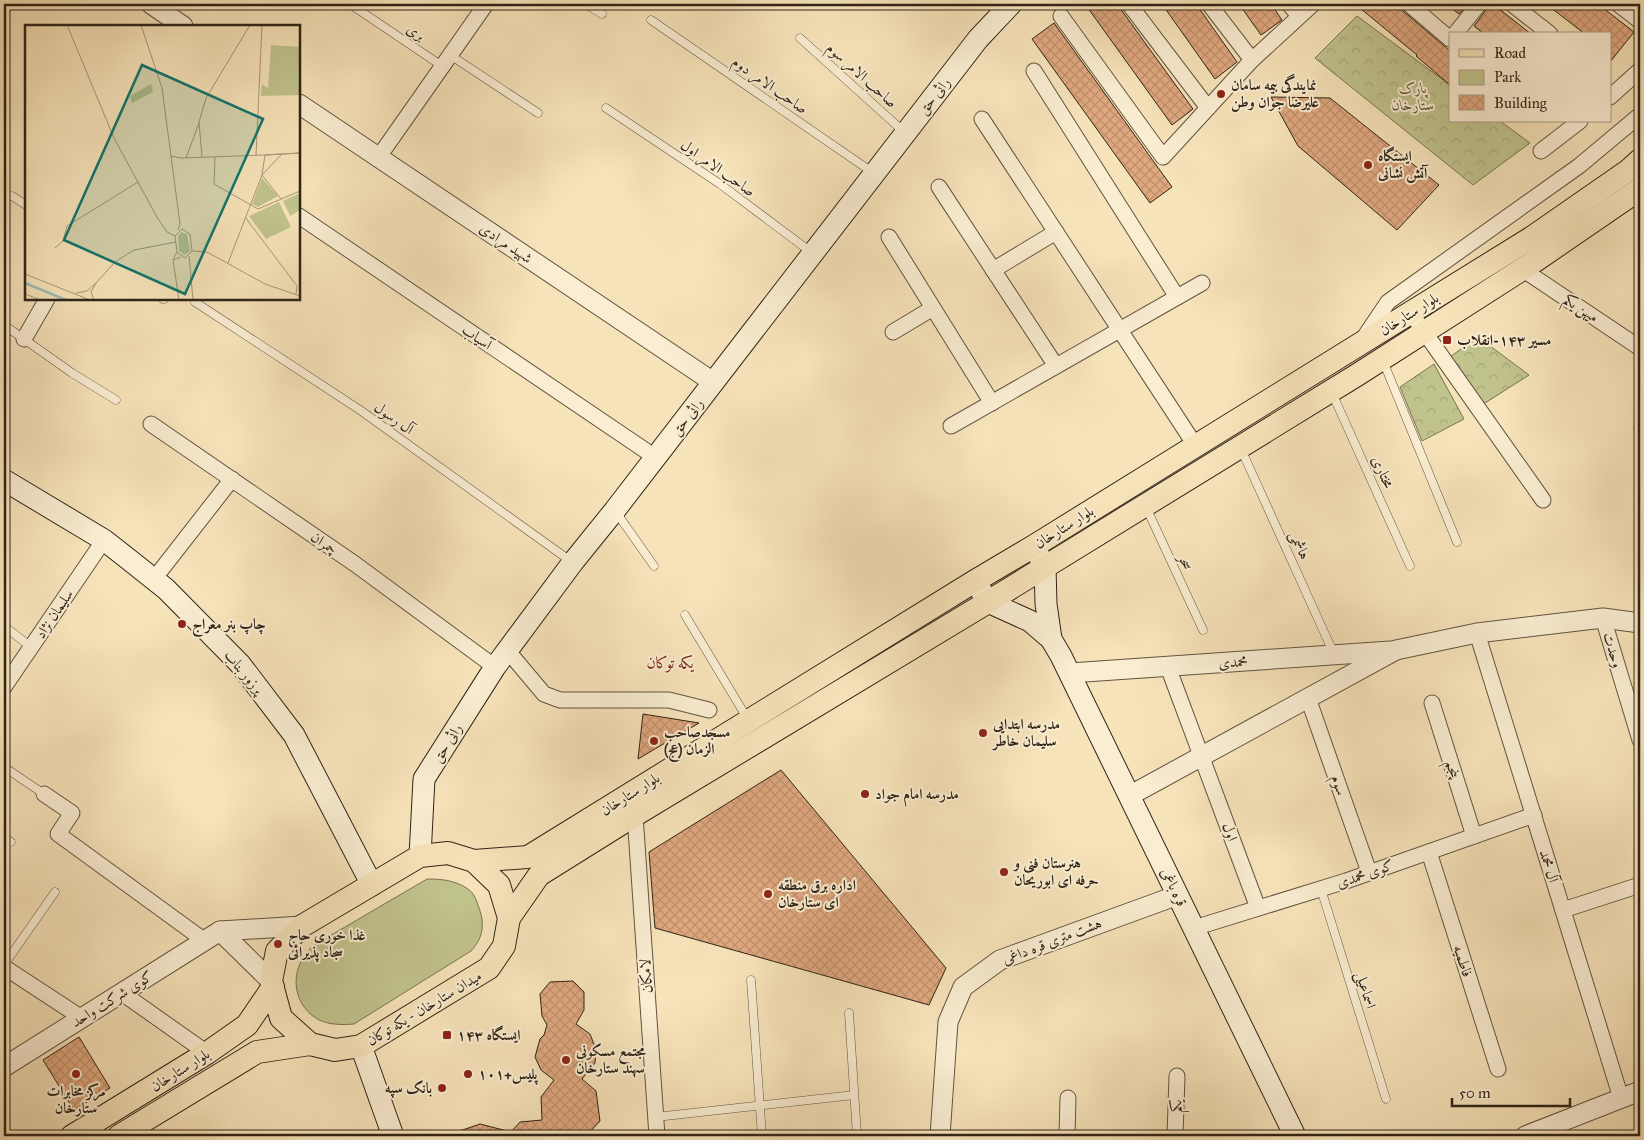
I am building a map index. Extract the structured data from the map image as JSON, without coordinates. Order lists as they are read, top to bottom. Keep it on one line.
{"streets":{"main road":["راثی حق","بلوار ستارخان","پرزور بناب","قره باغی","میدان ستارخان - یکه توکان"],"street":["شهید مرادی","میهن یکم","آسیاب","چمران","سلیمان نژاد","وحدت","محمدی","پنجم","سوم","اول","آل محمد","کوی محمدی","هشت متری قره داغی","فاطمیه","لامکان","کوی شرکت واحد","یکم"],"lane":["بری","صاحب الامر سوم","صاحب الامر دوم","صاحب الامر اول","آل رسول","مختاری","هاشمی","سحر","اسماعیلی"]},"crossings":[["صاحب الامر سوم","راثی حق"],["صاحب الامر دوم","راثی حق"],["راثی حق","صاحب الامر اول"],["راثی حق","شهید مرادی"],["راثی حق","آسیاب"],["راثی حق","آل رسول"],["راثی حق","چمران"],["راثی حق","میدان ستارخان - یکه توکان"],["میهن یکم","بلوار ستارخان"],["بلوار ستارخان","مختاری"],["بلوار ستارخان","هاشمی"],["بلوار ستارخان","سحر"],["بلوار ستارخان","قره باغی"],["بلوار ستارخان","لامکان"],["بلوار ستارخان","میدان ستارخان - یکه توکان"],["هاشمی","محمدی"],["سلیمان نژاد","پرزور بناب"],["وحدت","محمدی"],["محمدی","سوم"],["محمدی","اول"],["محمدی","آل محمد"],["محمدی","قره باغی"],["پرزور بناب","میدان ستارخان - یکه توکان"],["پنجم","کوی محمدی"],["سوم","کوی محمدی"],["اول","کوی محمدی"],["آل محمد","کوی محمدی"],["کوی محمدی","قره باغی"],["کوی محمدی","فاطمیه"],["کوی محمدی","اسماعیلی"],["قره باغی","هشت متری قره داغی"]],"districts":["یکه توکان"],"parks":["پارک ستارخان"],"places":{"other":["نمایندگی بیمه سامان علیرضا جوان وطن","ایستگاه آتش نشانی","چاپ بنر معراج","مدرسه ابتدایی سلیمان خاطر","مسجدصاحب الزمان (عج)","مدرسه امام جواد","هنرستان فنی و حرفه ای ابوریحان","اداره برق منطقه ای ستارخان","غذا خوری حاج سجاد پذیرائی","مجتمع مسکونی سهند ستارخان","مرکز مخابرات ستارخان","پلیس+۱۰۱","بانک سپه"],"transit":["مسیر ۱۴۳-انقلاب","ایستگاه ۱۴۳"]},"legend":["Road","Park","Building"],"scale_bar":"50 m"}
